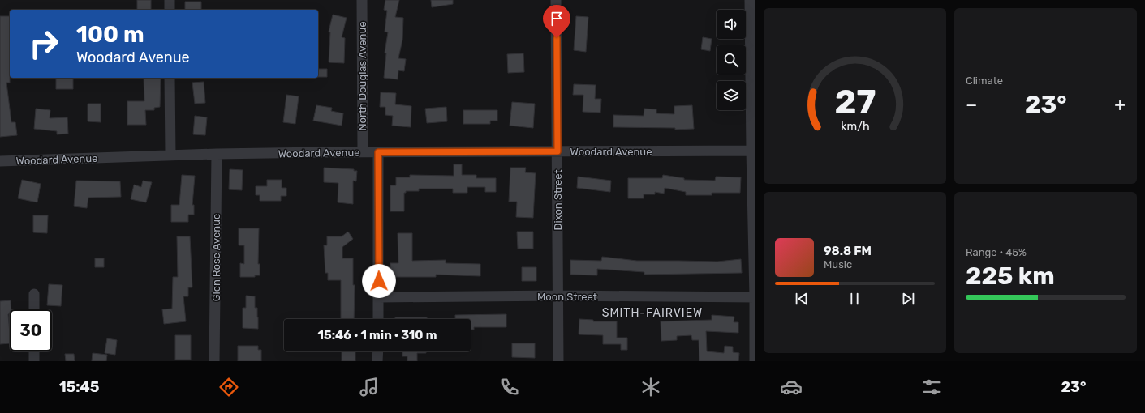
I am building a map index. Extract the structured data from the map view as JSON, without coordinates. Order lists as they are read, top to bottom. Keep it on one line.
{"streets":{"street":["North Douglas Avenue","Woodard Avenue","Dixon Street","Glen Rose Avenue","Moon Street"]},"crossings":[["North Douglas Avenue","Woodard Avenue"],["Woodard Avenue","Dixon Street"],["Woodard Avenue","Glen Rose Avenue"],["Dixon Street","Moon Street"]],"districts":["SMITH-FAIRVIEW"],"page":{"tile":["Climate",["Range · 45%","225 km"]],"turn":["100 m","Woodard Avenue"],"heat":["−","23°","+"],"song":["98.8 FM","Music"],"limit":"30","trip":"15:46 · 1 min · 310 m","tabs":["15:45","23°"],"gauge":["27","km/h"]}}
